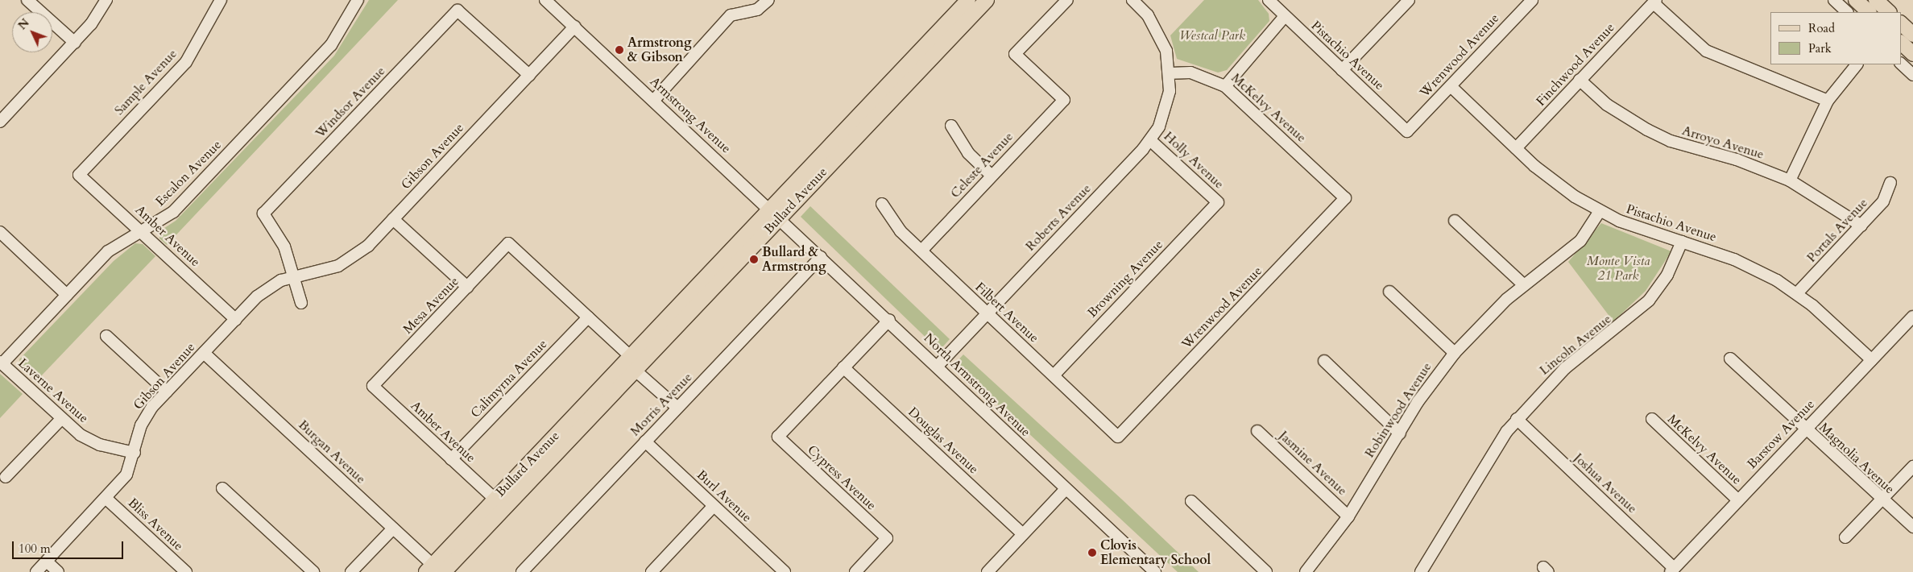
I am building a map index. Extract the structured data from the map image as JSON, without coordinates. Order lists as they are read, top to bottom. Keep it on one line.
{"streets":{"main road":["Bullard Avenue"],"street":["Pistachio Avenue","Wrenwood Avenue","Finchwood Avenue","Sample Avenue","Windsor Avenue","McKelvy Avenue","Armstrong Avenue","Arroyo Avenue","Gibson Avenue","Holly Avenue","Celeste Avenue","Escalon Avenue","Roberts Avenue","Portals Avenue","Amber Avenue","Browning Avenue","Mesa Avenue","Filbert Avenue","Lincoln Avenue","Calimyrna Avenue","North Armstrong Avenue","Laverne Avenue","Morris Avenue","Robinwood Avenue","Barstow Avenue","Douglas Avenue","Burgan Avenue","Magnolia Avenue","Jasmine Avenue","Cypress Avenue","Joshua Avenue","Burl Avenue","Bliss Avenue"]},"crossings":[["Pistachio Avenue","Wrenwood Avenue"],["Pistachio Avenue","Finchwood Avenue"],["Pistachio Avenue","Portals Avenue"],["Pistachio Avenue","Lincoln Avenue"],["Pistachio Avenue","Robinwood Avenue"],["Pistachio Avenue","Barstow Avenue"],["Wrenwood Avenue","McKelvy Avenue"],["Wrenwood Avenue","Filbert Avenue"],["Finchwood Avenue","Arroyo Avenue"],["Sample Avenue","Amber Avenue"],["Windsor Avenue","Gibson Avenue"],["McKelvy Avenue","Roberts Avenue"],["McKelvy Avenue","Barstow Avenue"],["Armstrong Avenue","Gibson Avenue"],["Armstrong Avenue","Bullard Avenue"],["Armstrong Avenue","North Armstrong Avenue"],["Arroyo Avenue","Portals Avenue"],["Gibson Avenue","Amber Avenue"],["Gibson Avenue","Laverne Avenue"],["Gibson Avenue","Burgan Avenue"],["Gibson Avenue","Bliss Avenue"],["Holly Avenue","Roberts Avenue"],["Holly Avenue","Browning Avenue"],["Celeste Avenue","Filbert Avenue"],["Escalon Avenue","Amber Avenue"],["Escalon Avenue","Laverne Avenue"],["Bullard Avenue","Amber Avenue"],["Bullard Avenue","North Armstrong Avenue"],["Bullard Avenue","Burgan Avenue"],["Roberts Avenue","Filbert Avenue"],["Roberts Avenue","North Armstrong Avenue"],["Amber Avenue","Mesa Avenue"],["Amber Avenue","Calimyrna Avenue"],["Browning Avenue","Filbert Avenue"],["Mesa Avenue","Calimyrna Avenue"],["Lincoln Avenue","Joshua Avenue"],["North Armstrong Avenue","Morris Avenue"],["Morris Avenue","Burl Avenue"],["Robinwood Avenue","Jasmine Avenue"],["Barstow Avenue","Magnolia Avenue"],["Barstow Avenue","Joshua Avenue"],["Douglas Avenue","Cypress Avenue"]],"parks":["Westcal Park","Monte Vista 21 Park"],"places":["Armstrong & Gibson","Bullard & Armstrong","Clovis Elementary School"],"legend":["Road","Park"],"scale_bar":"100 m","north":"top left"}
